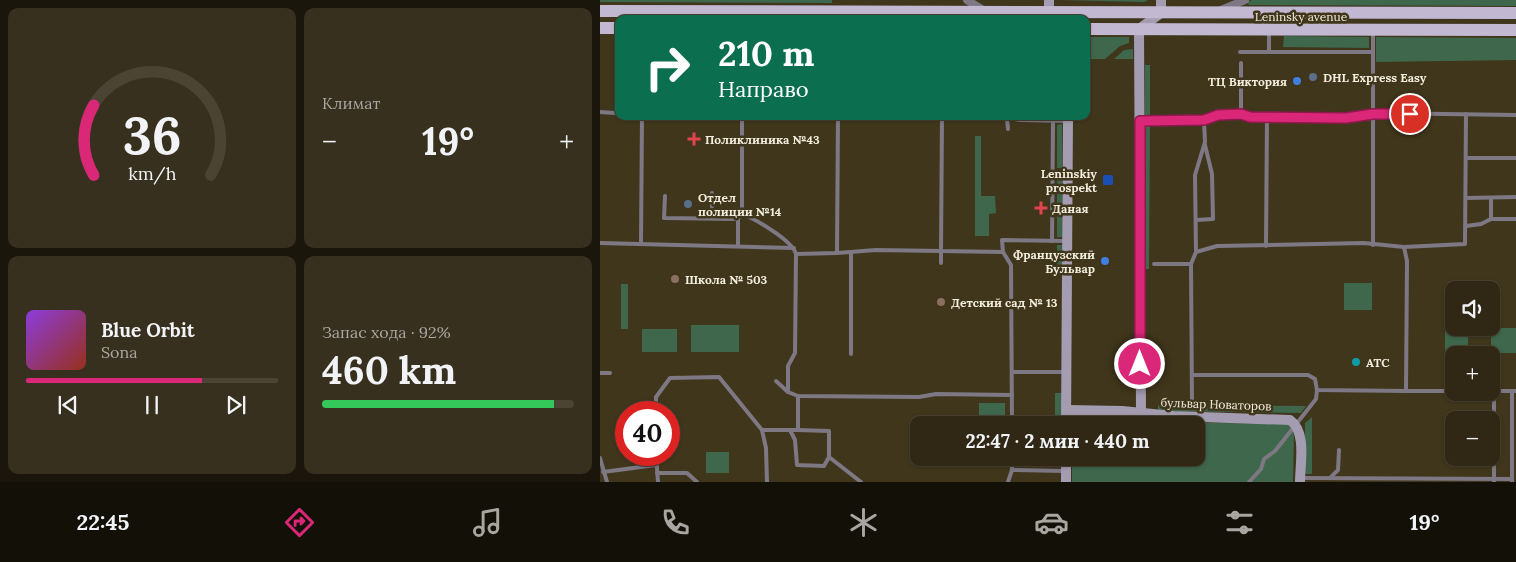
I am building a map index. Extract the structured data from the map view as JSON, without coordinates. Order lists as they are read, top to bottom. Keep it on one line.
{"streets":{"main road":["Leninsky avenue"],"street":["бульвар Новаторов"]},"places":{"other":["DHL Express Easy","ТЦ Виктория","Отдел полиции №14","Французский Бульвар","Школа № 503","Детский сад № 13","АТС"],"health":["Поликлиника №43","Даная"],"transit":["Leninskiy prospekt"]},"page":{"tile":["Климат",["Запас хода · 92%","460 km"]],"turn":["210 m","Направо"],"heat":["−","19°","+"],"map_buttons":["+","−"],"song":["Blue Orbit","Sona"],"limit":"40","trip":"22:47 · 2 мин · 440 m","tabs":["22:45","19°"],"gauge":["36","km/h"]}}
